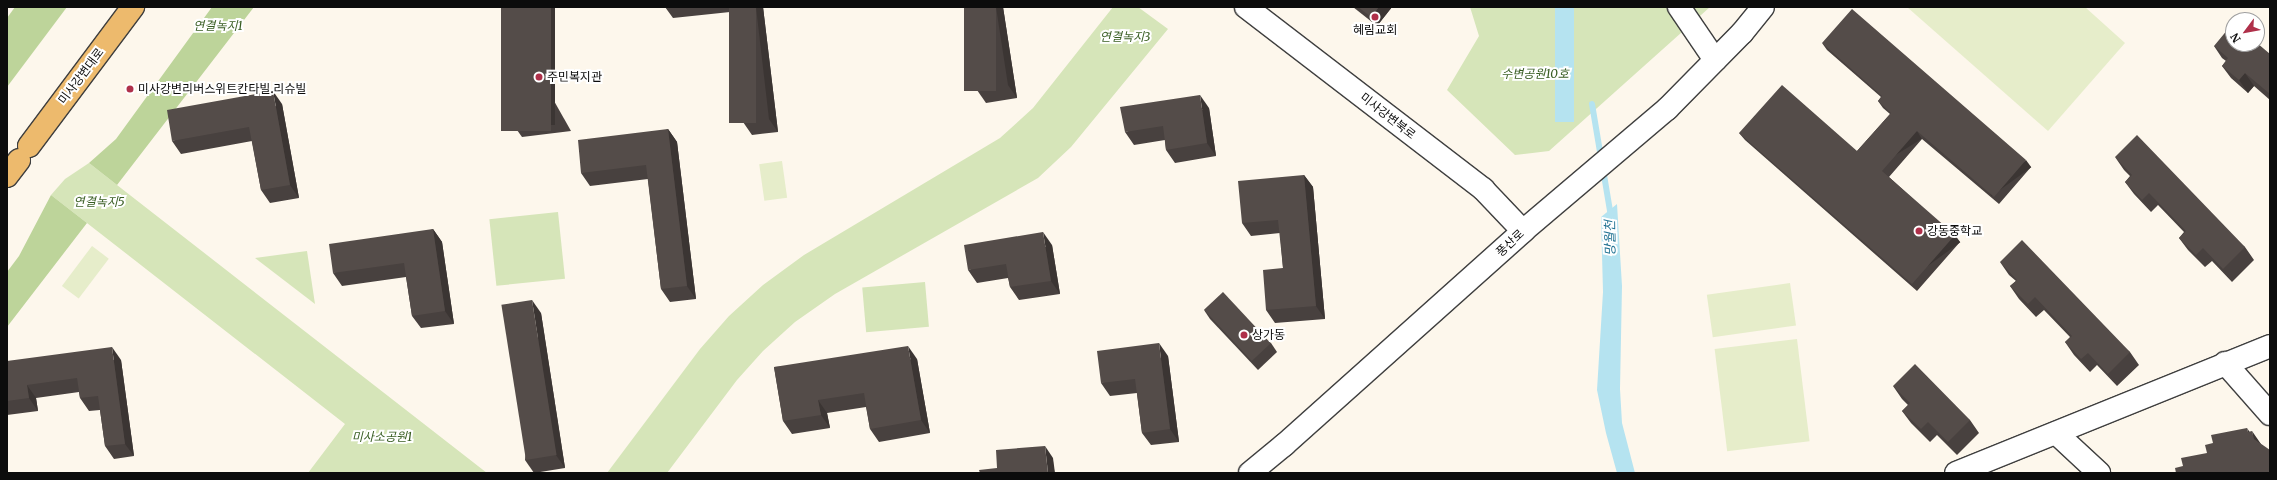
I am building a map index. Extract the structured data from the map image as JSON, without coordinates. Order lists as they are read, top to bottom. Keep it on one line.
{"streets":{"main road":["미사강변대로"],"street":["미사강변북로","풍산로"]},"crossings":[["미사강변북로","풍산로"]],"water":["망월천"],"parks":["연결녹지1","연결녹지3","수변공원10호","연결녹지5","미사소공원1"],"places":["혜림교회","주민복지관","미사강변리버스위트칸타빌.리슈빌","강동중학교","상가동"],"north":"bottom left"}
